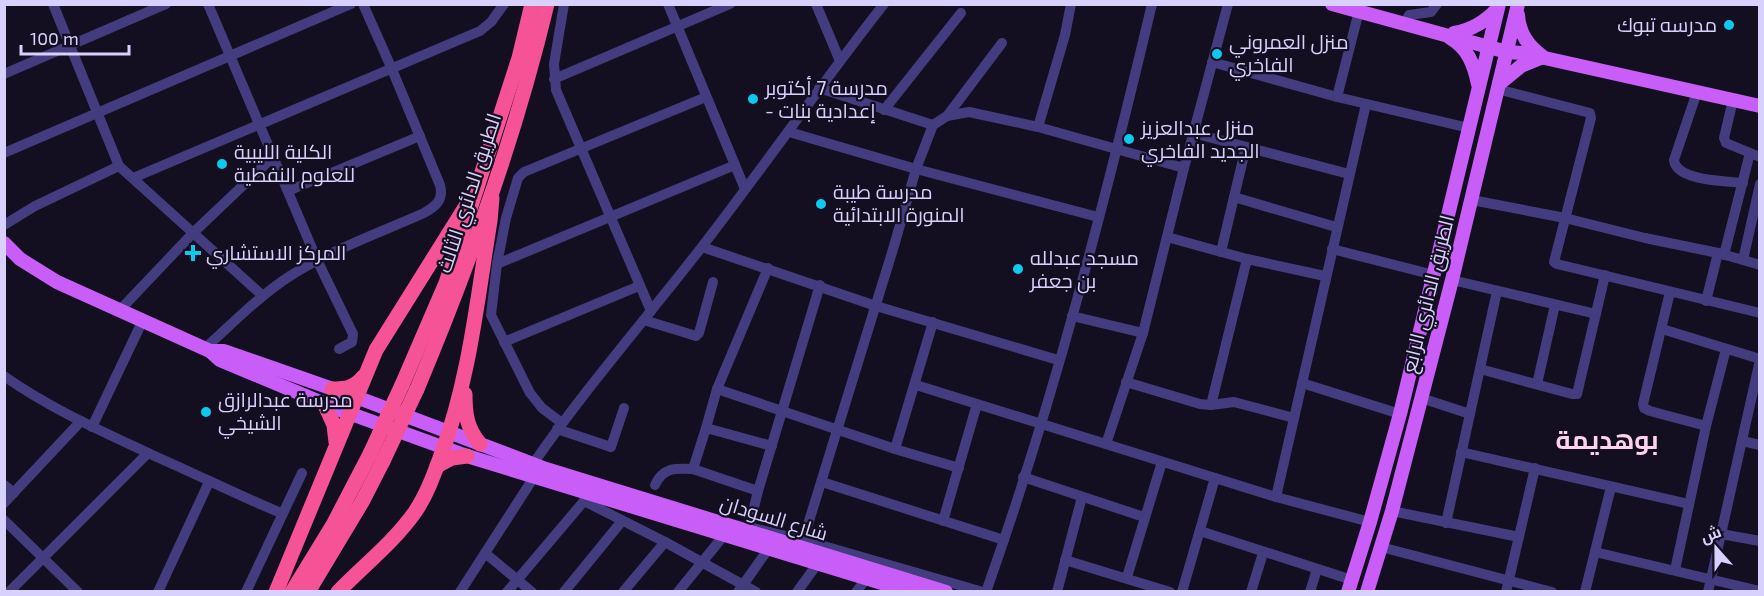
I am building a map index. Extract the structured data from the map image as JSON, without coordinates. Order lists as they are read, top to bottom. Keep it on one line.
{"streets":{"highway":["الطريق الدائري الثالث"],"main road":["الطريق الدائري الرابع","شارع السودان"]},"districts":["بوهديمة"],"places":{"other":["مدرسه تبوك","منزل العمروني الفاخري","مدرسة 7 أكتوبر - إعدادية بنات","منزل عبدالعزيز الجديد الفاخري","الكلية الليبية للعلوم النفطية","مدرسة طيبة المنورة الابتدائية","مسجد عبدلله بن جعفر","مدرسة عبدالرازق الشيخي"],"health":["المركز الاستشاري"]},"scale_bar":"100 m","north":"top"}
